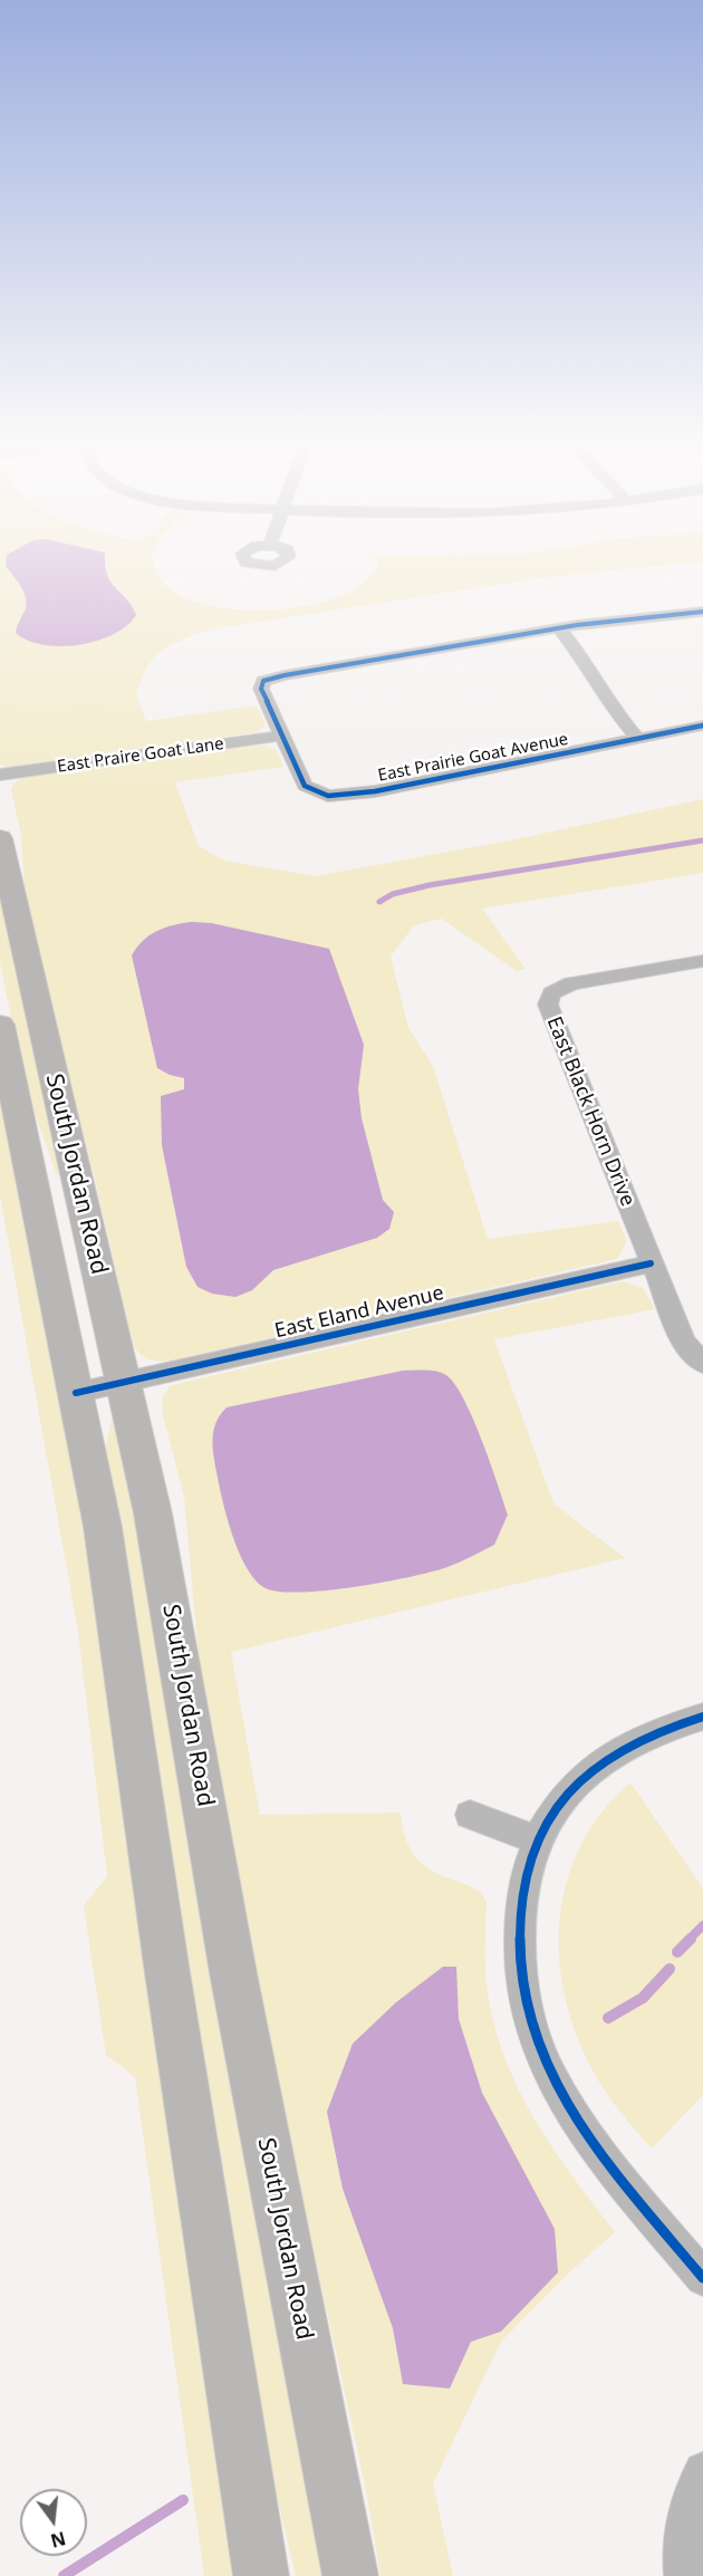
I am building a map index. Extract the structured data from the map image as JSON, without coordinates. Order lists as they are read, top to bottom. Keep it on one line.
{"streets":{"main road":["South Jordan Road"],"street":["East Praire Goat Lane","East Prairie Goat Avenue","East Black Horn Drive","East Eland Avenue"]},"crossings":[["East Praire Goat Lane","East Prairie Goat Avenue"],["East Black Horn Drive","East Eland Avenue"],["South Jordan Road","East Eland Avenue"]],"north":"bottom"}
